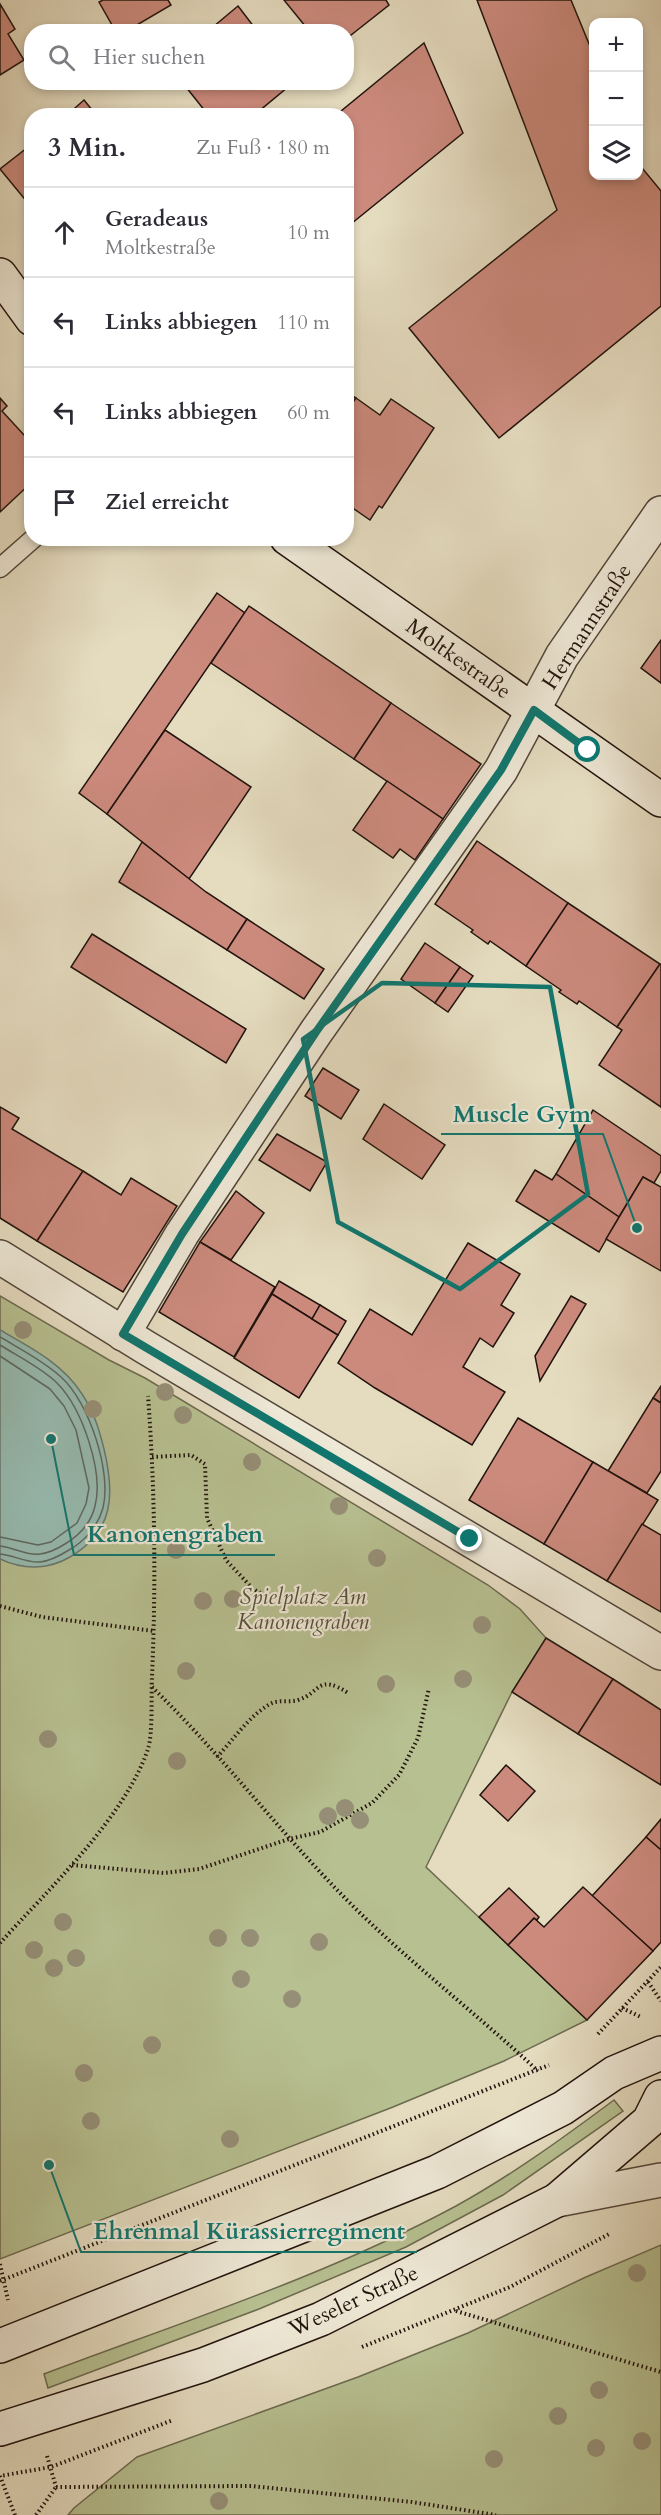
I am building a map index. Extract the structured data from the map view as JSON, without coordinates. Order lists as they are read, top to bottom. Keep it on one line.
{"streets":{"main road":["Hermannstraße","Moltkestraße","Weseler Straße"]},"crossings":[["Hermannstraße","Moltkestraße"]],"parks":["Spielplatz Am Kanonengraben"],"places":["Muscle Gym","Kanonengraben","Ehrenmal Kürassierregiment"],"page":{"map_buttons":["+","−"],"search":"Hier suchen","heading":["3 Min.","Zu Fuß · 180 m"],"list":[["Geradeaus","Moltkestraße","10 m"],["Links abbiegen","110 m"],["Links abbiegen","60 m"],"Ziel erreicht"]}}
